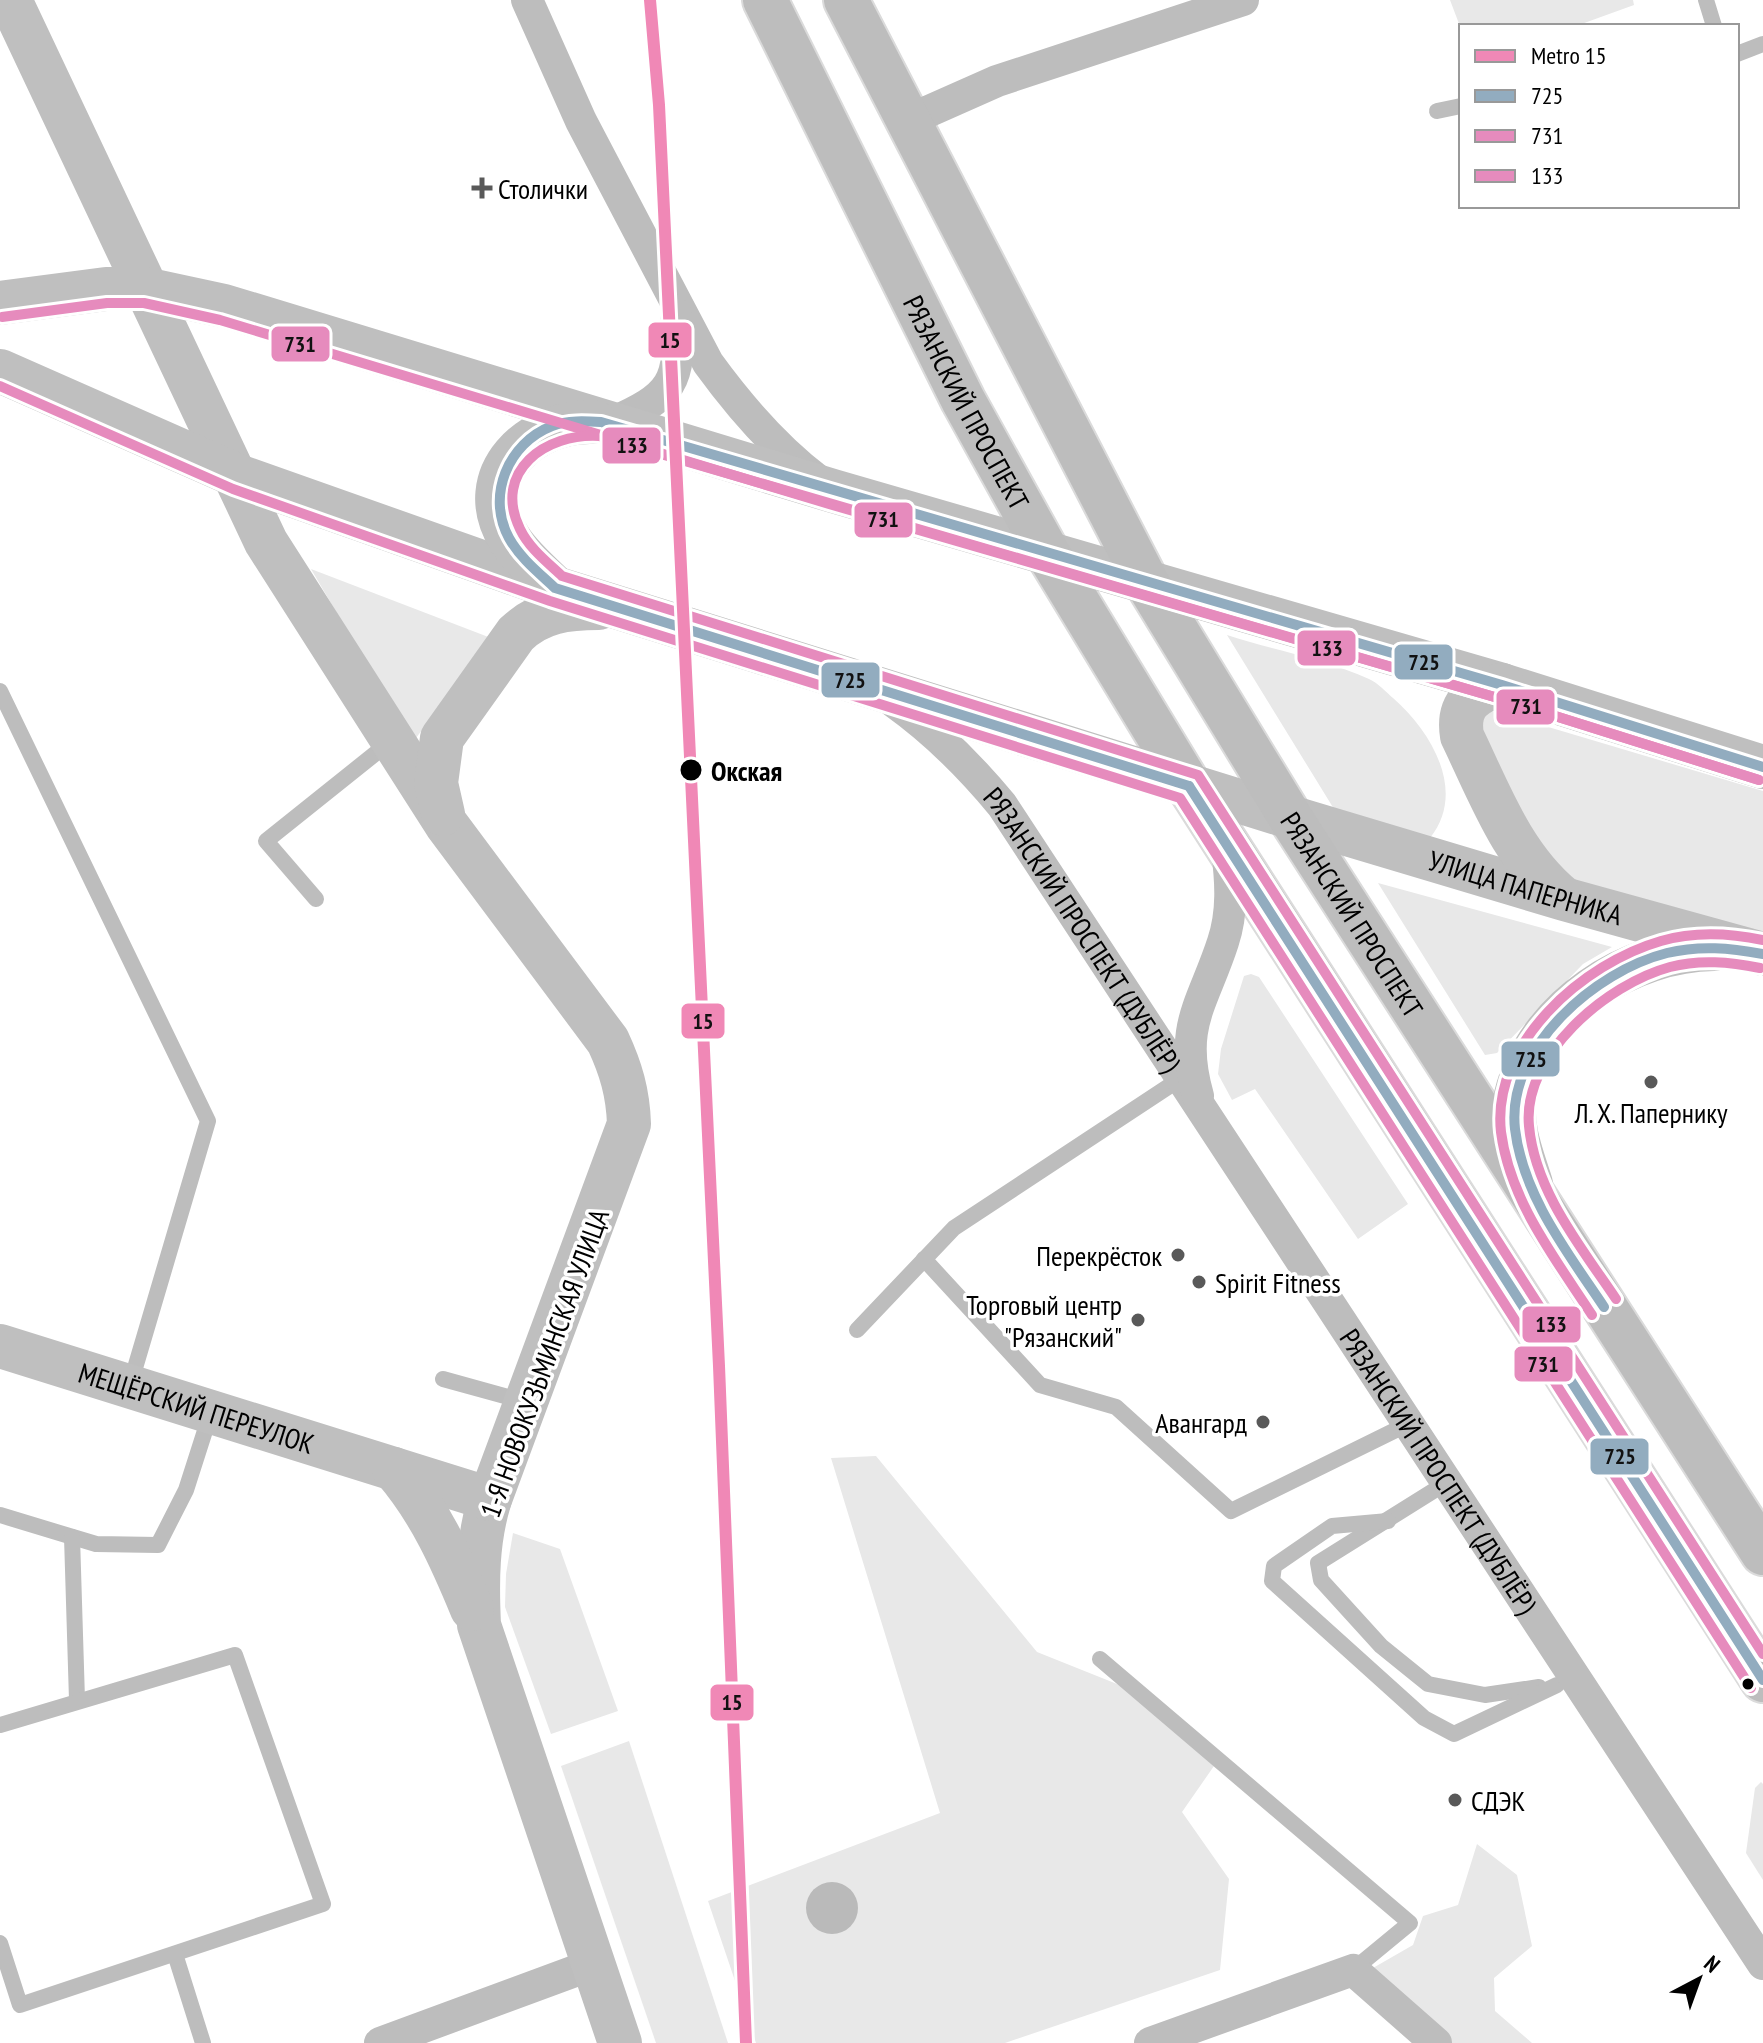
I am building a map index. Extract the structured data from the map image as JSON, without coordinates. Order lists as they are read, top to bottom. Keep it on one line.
{"streets":{"main road":["РЯЗАНСКИЙ ПРОСПЕКТ","УЛИЦА ПАПЕРНИКА","1-Я НОВОКУЗЬМИНСКАЯ УЛИЦА","МЕЩЁРСКИЙ ПЕРЕУЛОК"],"street":["РЯЗАНСКИЙ ПРОСПЕКТ (ДУБЛЁР)"]},"crossings":[["РЯЗАНСКИЙ ПРОСПЕКТ","УЛИЦА ПАПЕРНИКА"],["УЛИЦА ПАПЕРНИКА","РЯЗАНСКИЙ ПРОСПЕКТ (ДУБЛЁР)"],["1-Я НОВОКУЗЬМИНСКАЯ УЛИЦА","МЕЩЁРСКИЙ ПЕРЕУЛОК"]],"places":{"health":["Столички"],"other":["Окская","Л. Х. Папернику","Перекрёсток","Spirit Fitness","Торговый центр \"Рязанский\"","Авангард","СДЭК"]},"lines":["metro line 15","transit line 731","transit line 725","transit line 133"],"legend":["Metro 15","725","731","133"],"north":"top right"}
